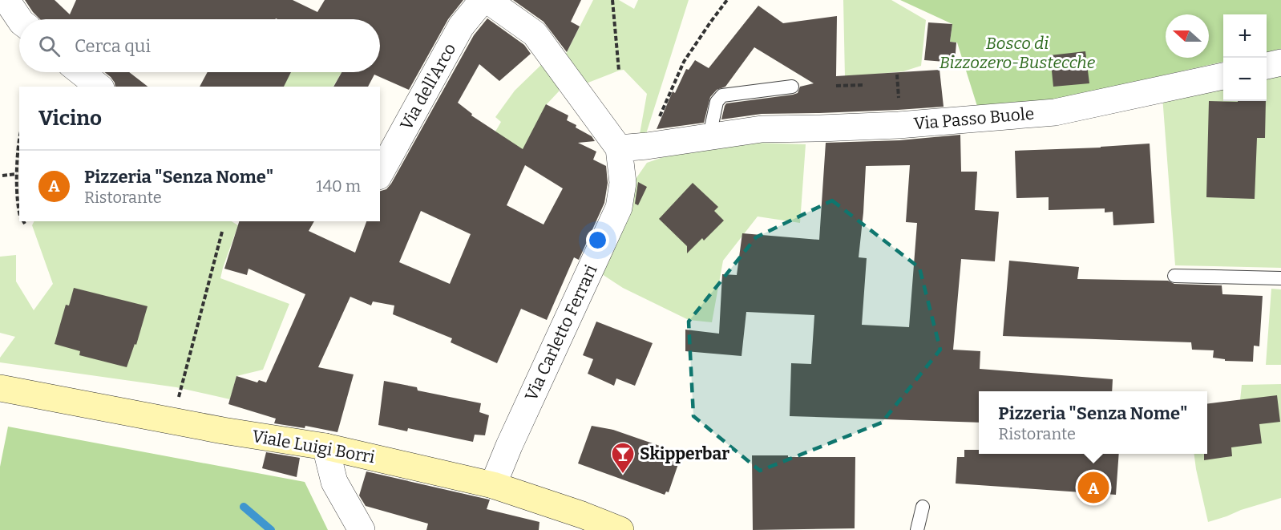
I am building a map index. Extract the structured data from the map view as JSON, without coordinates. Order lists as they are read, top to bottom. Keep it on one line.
{"streets":{"main road":["Viale Luigi Borri"],"street":["Via dell'Arco","Via Passo Buole","Via Carletto Ferrari"]},"crossings":[["Via Passo Buole","Via Carletto Ferrari"],["Via Carletto Ferrari","Viale Luigi Borri"]],"parks":["Bosco di Bizzozero-Bustecche"],"places":{"bar":["Skipperbar"]},"north":"left","page":{"map_buttons":["+","−"],"search":"Cerca qui","heading":"Vicino","list":[{"mark":"A","name":"Pizzeria \"Senza Nome\"","note":"Ristorante","value":"140 m"}],"popup":["Pizzeria \"Senza Nome\"","Ristorante"],"pins":"A"}}
